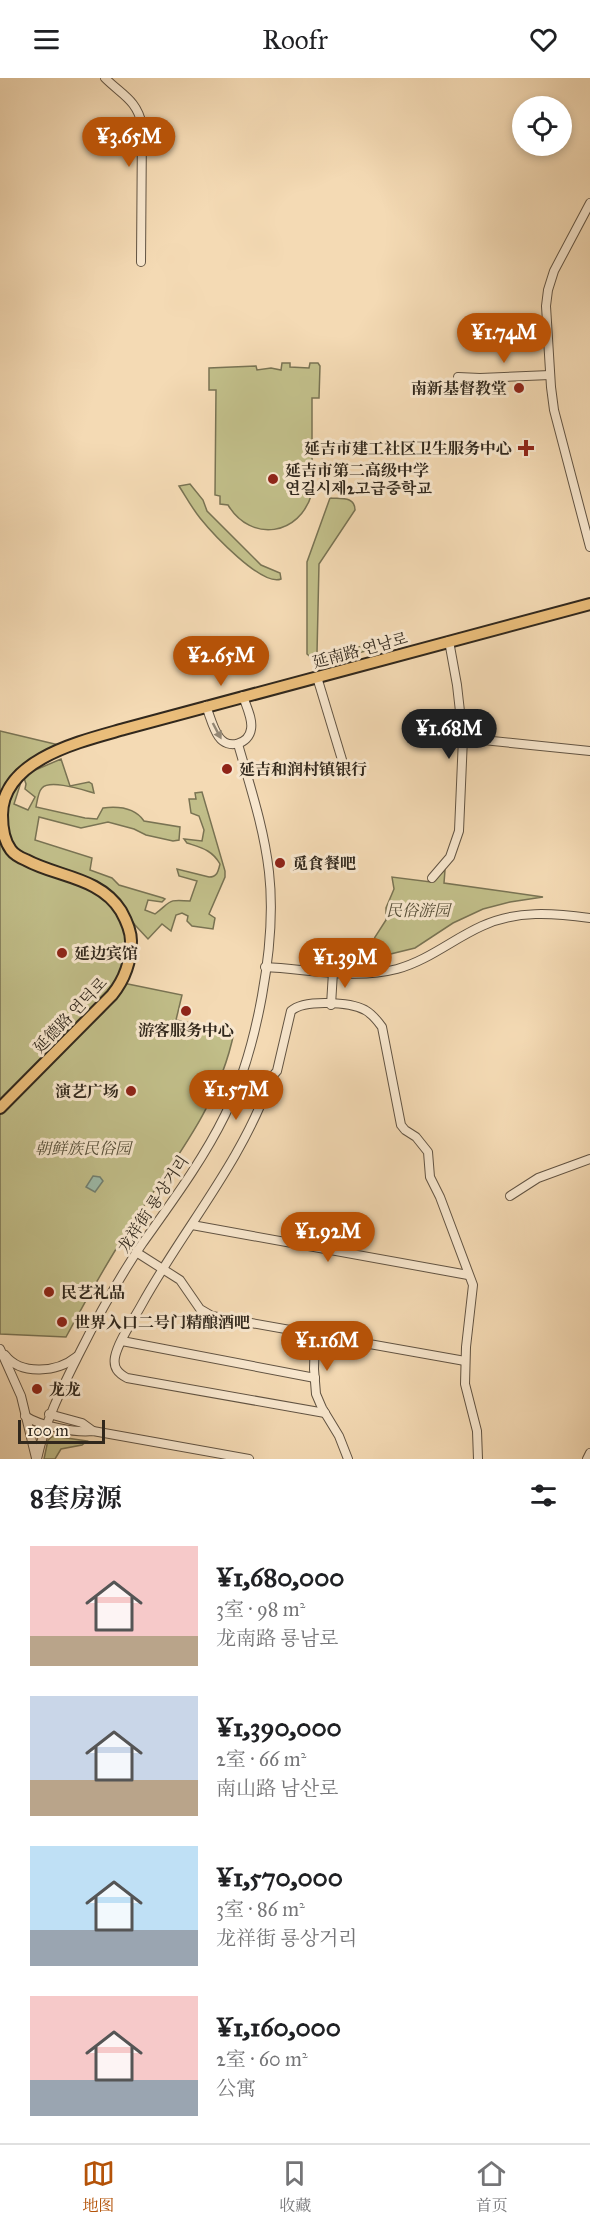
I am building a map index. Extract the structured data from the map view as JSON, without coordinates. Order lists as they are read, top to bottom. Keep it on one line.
{"streets":{"main road":["延南路 연남로","延德路 연덕로"],"street":["龙祥街 룡상거리"]},"crossings":[["延南路 연남로","延德路 연덕로"]],"parks":["民俗游园","朝鲜族民俗园"],"places":{"other":["南新基督教堂","延吉市第二高级中学 연길시제2고급중학교","延吉和润村镇银行","觅食餐吧","延边宾馆","游客服务中心","演艺广场","民艺礼品","世界入口二号门精酿酒吧","龙龙"],"health":["延吉市建工社区卫生服务中心"]},"scale_bar":"100 m","page":{"header":"Roofr","price":["¥3.65M","¥1.74M","¥2.65M","¥1.68M","¥1.39M","¥1.57M","¥1.92M","¥1.16M"],"scale":"100 m","heading":"8套房源","list":[{"name":"¥1,680,000","note":"3室 · 98 m² · 龙南路 룡남로"},{"name":"¥1,390,000","note":"2室 · 66 m² · 南山路 남산로"},{"name":"¥1,570,000","note":"3室 · 86 m² · 龙祥街 룡상거리"},{"name":"¥1,160,000","note":"2室 · 60 m² · 公寓"}],"tabs":["地图","收藏","首页"]}}
